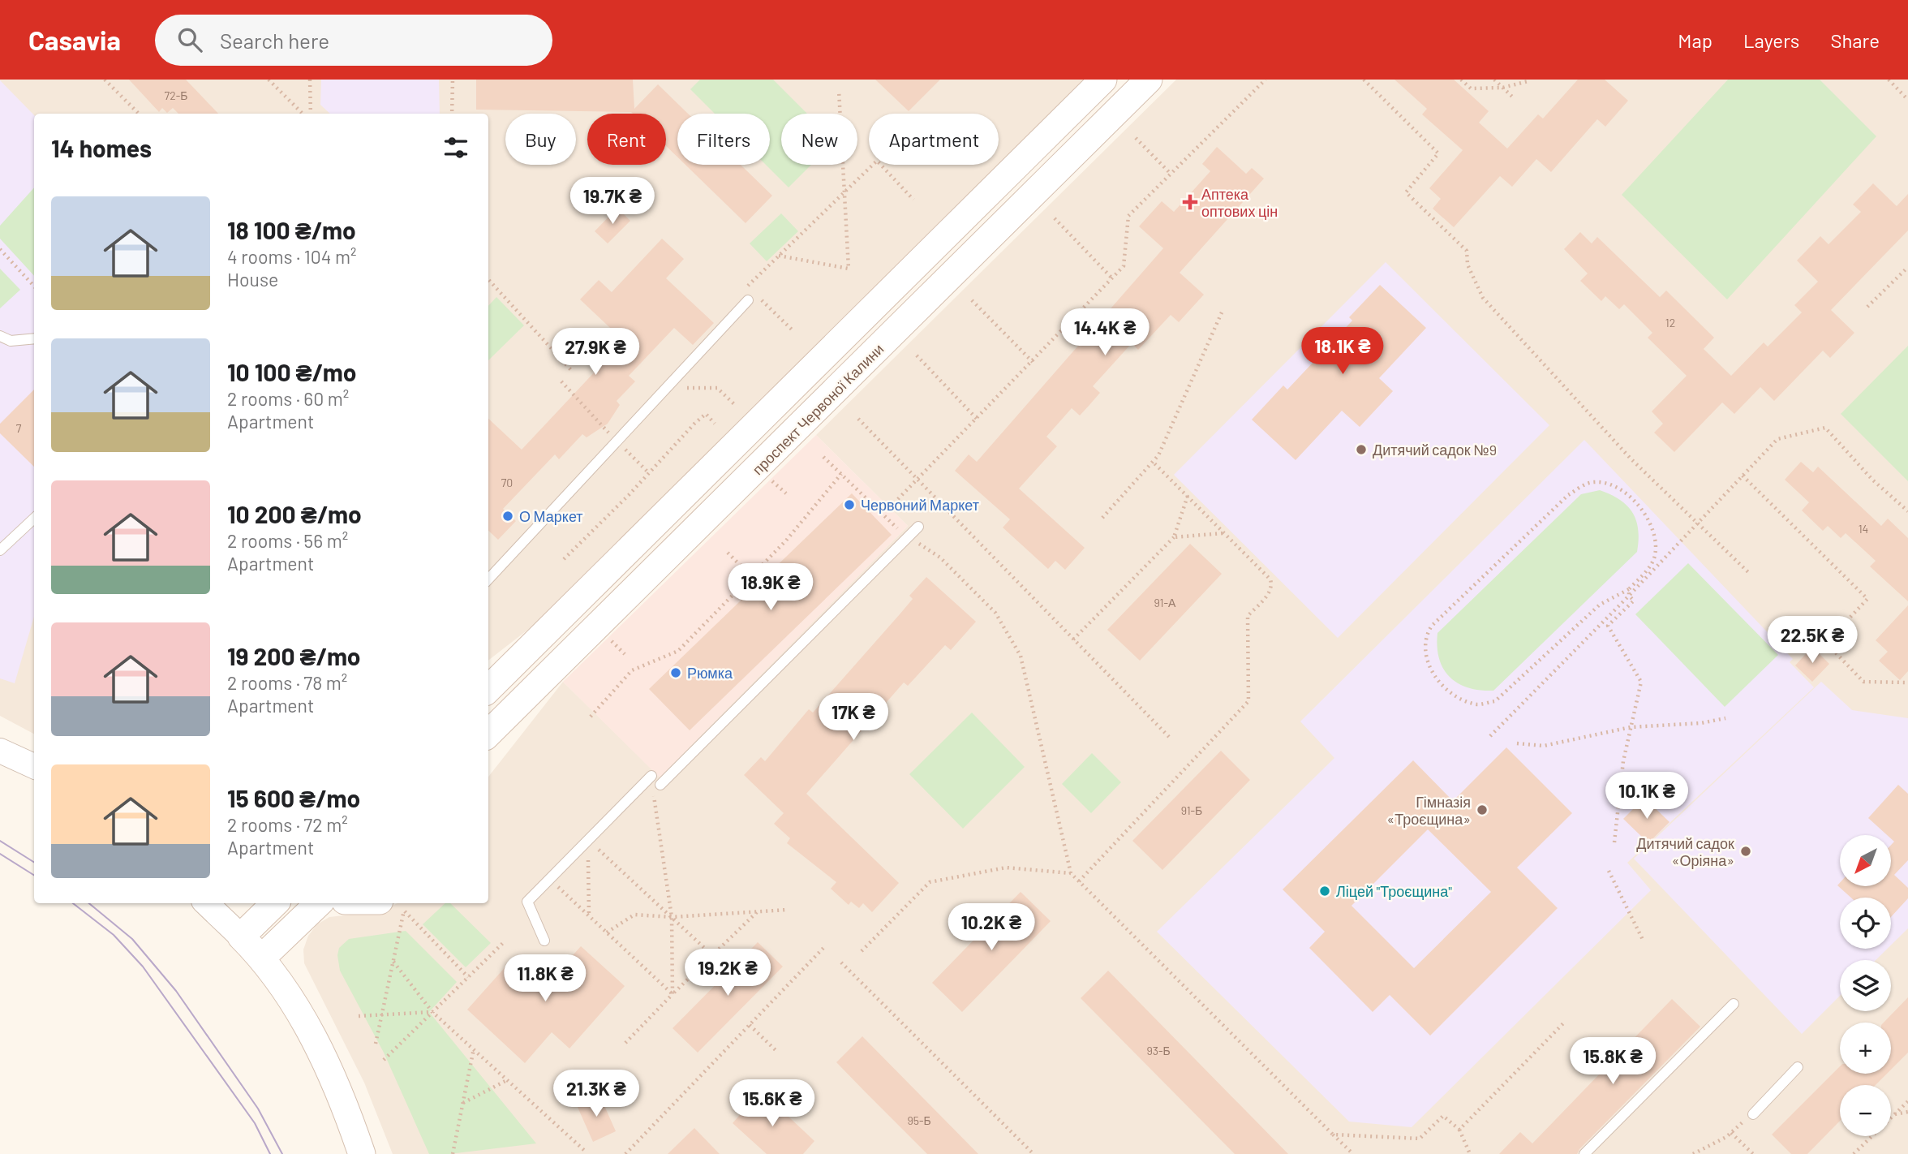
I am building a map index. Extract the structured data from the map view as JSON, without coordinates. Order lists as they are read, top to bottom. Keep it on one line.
{"streets":{"main road":["проспект Червоної Калини"]},"places":{"health":["Аптека оптових цін"],"other":["Дитячий садок №9","Червоний Маркет","О Маркет","Рюмка","Гімназія «Троєщина»","Дитячий садок «Оріяна»","Ліцей \"Троєщина\""]},"house_numbers":["72-Б","12","7","70","14","91-А","91-Б","93-Б","95-Б"],"north":"bottom left","page":{"header":"Casavia","search":"Search here","nav":["Map","Layers","Share"],"chip":["Buy","Rent","Filters","New","Apartment"],"heading":"14 homes","price":["19.7K ₴","14.4K ₴","18.1K ₴","27.9K ₴","18.9K ₴","22.5K ₴","17K ₴","10.1K ₴","10.2K ₴","19.2K ₴","11.8K ₴","15.8K ₴","21.3K ₴","15.6K ₴"],"list":[{"name":"18 100 ₴/mo","note":"4 rooms · 104 m² · House"},{"name":"10 100 ₴/mo","note":"2 rooms · 60 m² · Apartment"},{"name":"10 200 ₴/mo","note":"2 rooms · 56 m² · Apartment"},{"name":"19 200 ₴/mo","note":"2 rooms · 78 m² · Apartment"},{"name":"15 600 ₴/mo","note":"2 rooms · 72 m² · Apartment"}],"map_buttons":["+","−"]}}
